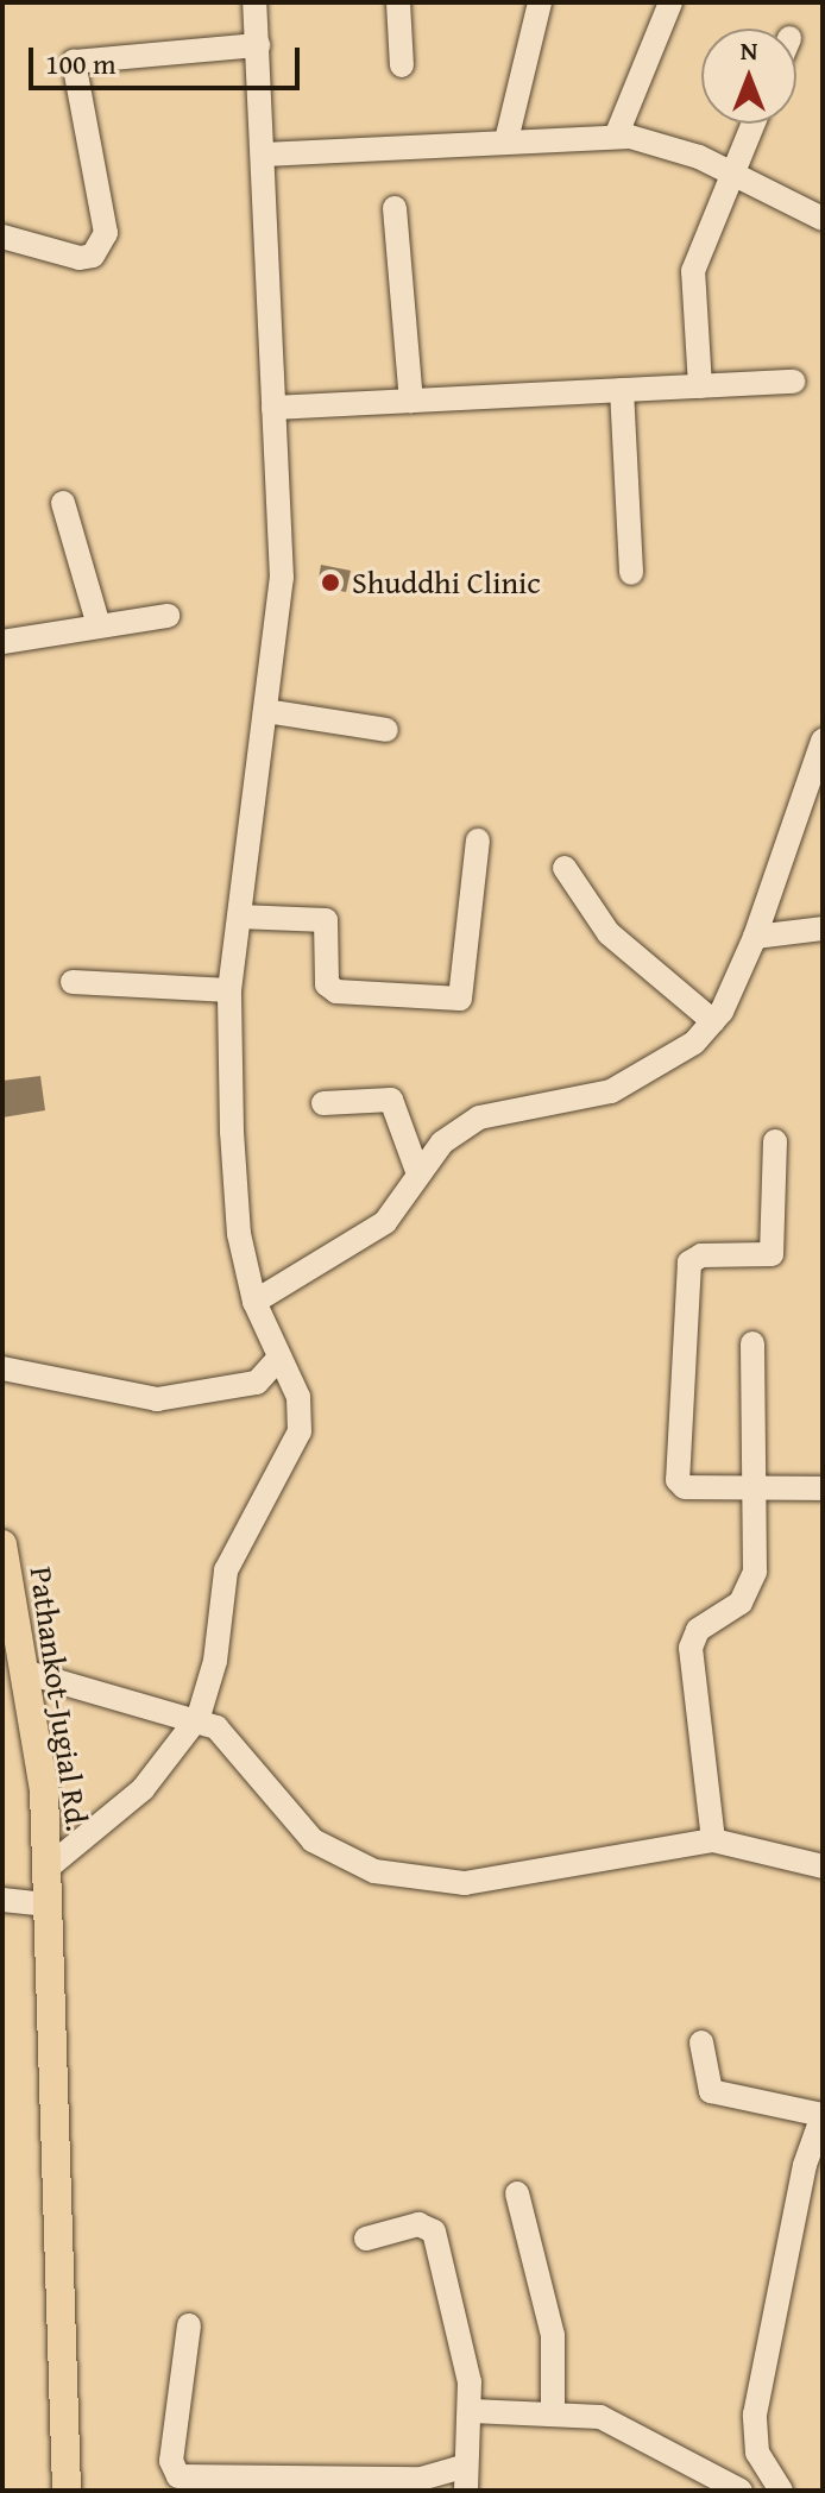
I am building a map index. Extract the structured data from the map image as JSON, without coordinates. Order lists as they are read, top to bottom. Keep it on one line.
{"streets":{"main road":["Pathankot-Jugial Rd."]},"places":["Shuddhi Clinic"],"scale_bar":"100 m","north":"top"}
